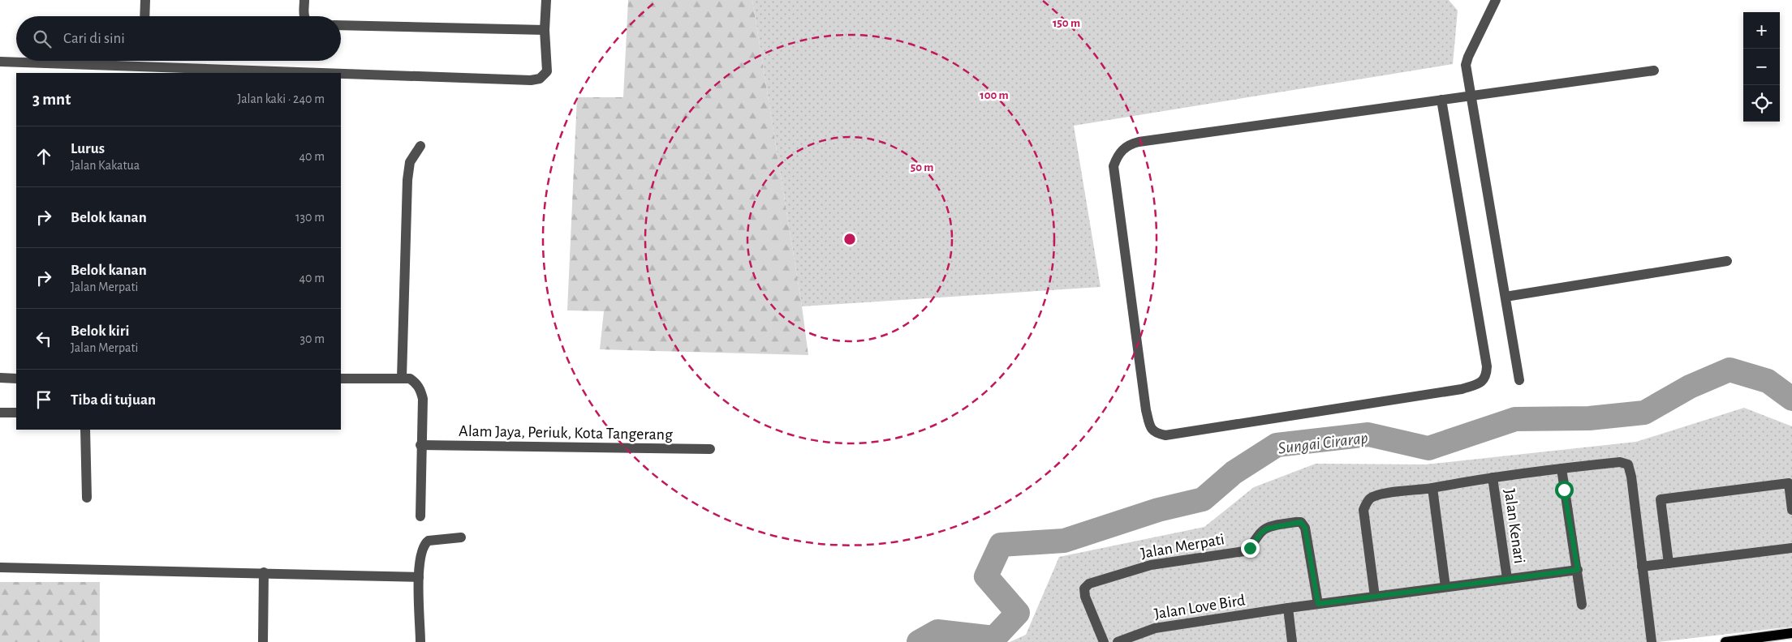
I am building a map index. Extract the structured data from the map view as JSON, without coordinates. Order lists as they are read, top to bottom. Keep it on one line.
{"streets":{"street":["Alam Jaya, Periuk, Kota Tangerang","Jalan Kenari","Jalan Merpati","Jalan Love Bird"]},"crossings":[["Jalan Kenari","Jalan Love Bird"],["Jalan Merpati","Jalan Love Bird"]],"water":["Sungai Cirarap"],"page":{"map_buttons":["+","−"],"search":"Cari di sini","heading":["3 mnt","Jalan kaki · 240 m"],"list":[["Lurus","Jalan Kakatua","40 m"],["Belok kanan","130 m"],["Belok kanan","Jalan Merpati","40 m"],["Belok kiri","Jalan Merpati","30 m"],"Tiba di tujuan"]},"rings":["150 m","100 m","50 m"]}
